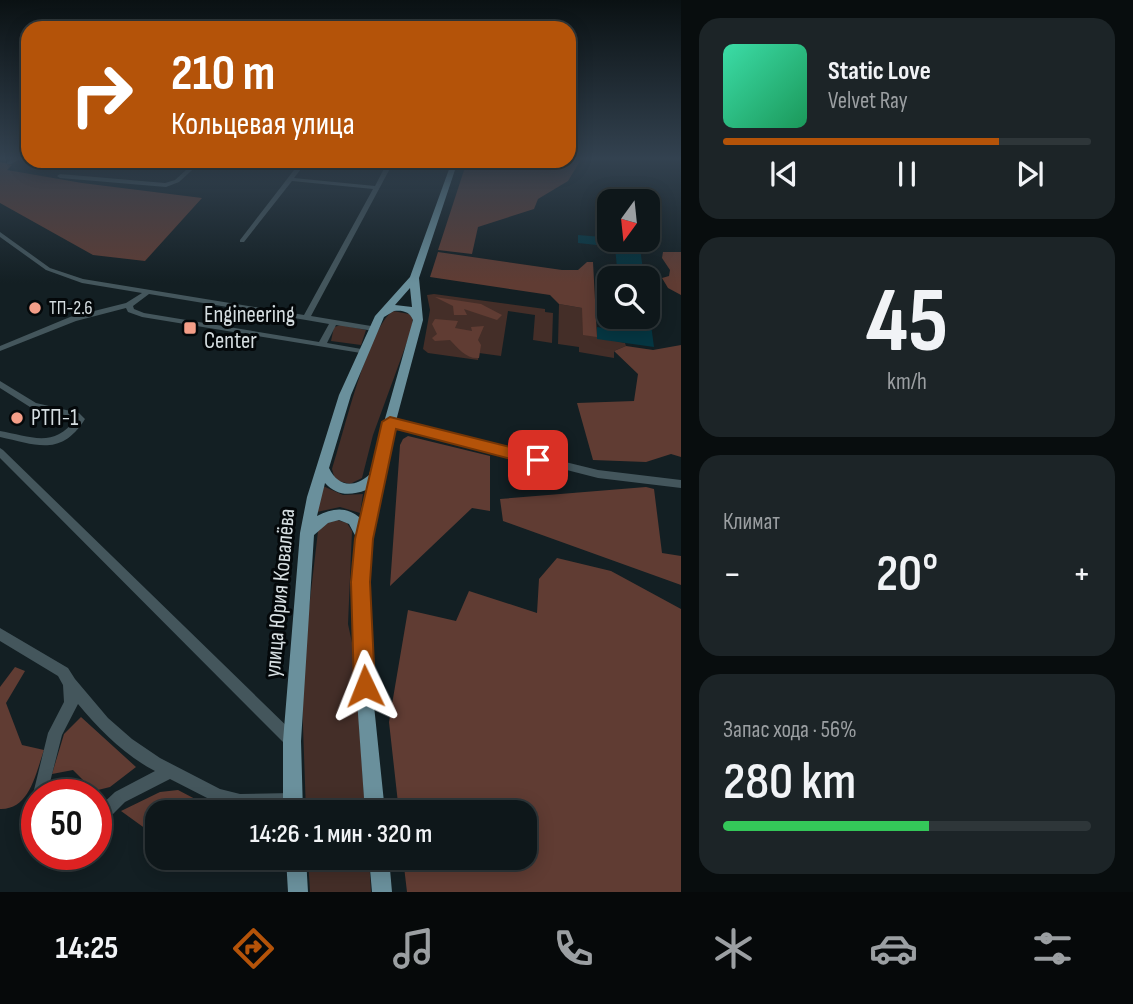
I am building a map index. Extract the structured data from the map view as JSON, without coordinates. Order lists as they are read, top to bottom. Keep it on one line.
{"streets":{"main road":["улица Юрия Ковалёва"]},"places":{"other":["ТП-2.6","РТП-1"],"transit":["Engineering Center"]},"north":"bottom","page":{"turn":["210 m","Кольцевая улица"],"song":["Static Love","Velvet Ray"],"tile":[["45","km/h"],"Климат",["Запас хода · 56%","280 km"]],"heat":["−","20°","+"],"limit":"50","trip":"14:26 · 1 мин · 320 m","tabs":"14:25"}}
